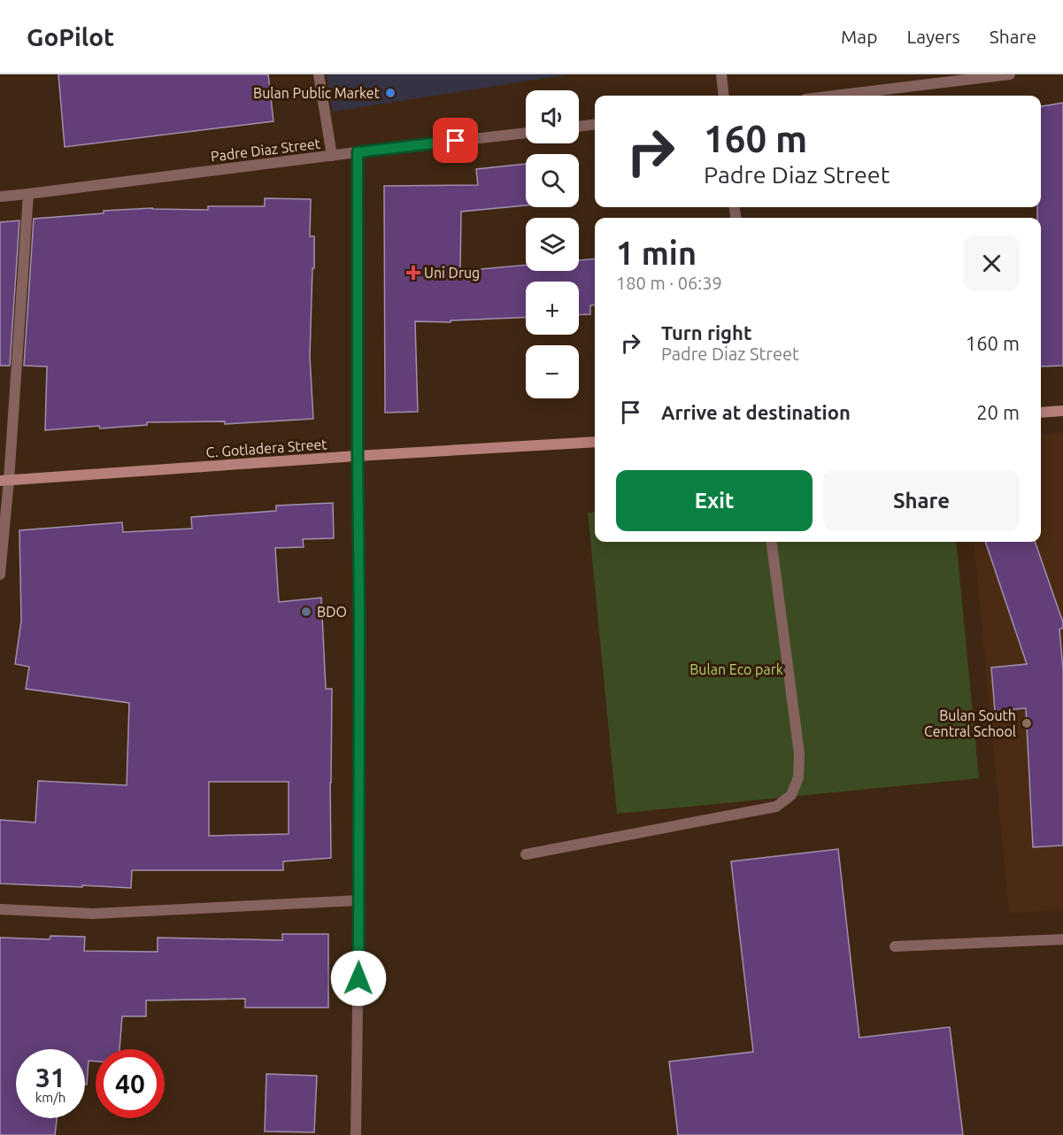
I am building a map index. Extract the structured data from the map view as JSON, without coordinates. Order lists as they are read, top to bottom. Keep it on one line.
{"streets":{"main road":["C. Gotladera Street"],"street":["Padre Diaz Street"]},"parks":["Bulan Eco park"],"places":{"other":["Bulan Public Market","BDO","Bulan South Central School"],"health":["Uni Drug"]},"page":{"header":"GoPilot","nav":["Map","Layers","Share"],"map_buttons":["+","−"],"turn":["160 m","Padre Diaz Street"],"heading":["1 min","180 m · 06:39"],"list":[{"name":"Turn right","note":"Padre Diaz Street","value":"160 m"},{"name":"Arrive at destination","value":"20 m"}],"buttons":["Exit","Share"],"speed":"31 km/h","limit":"40"}}
